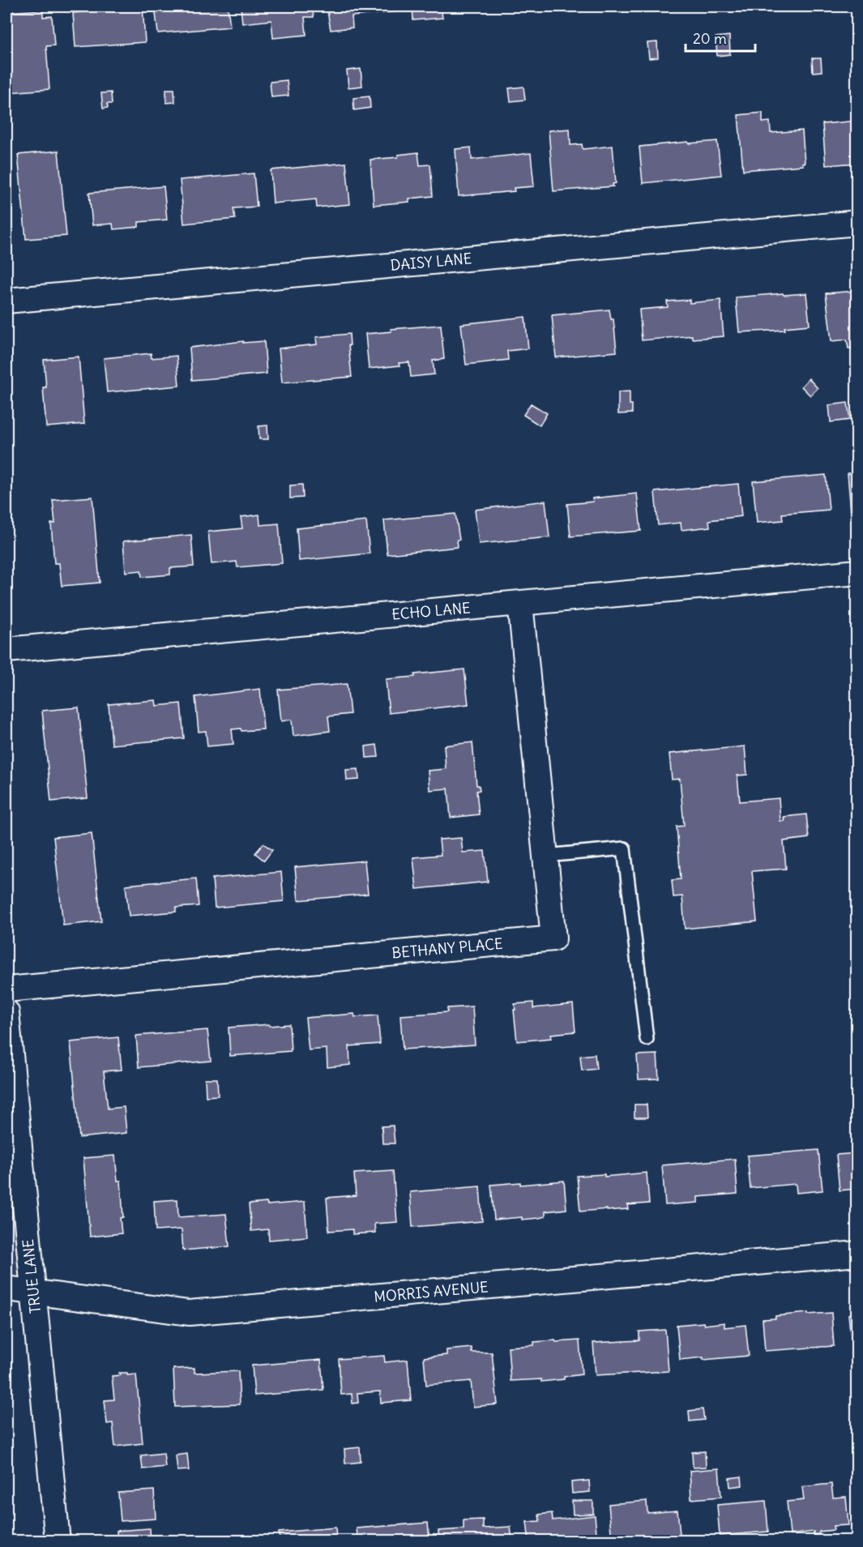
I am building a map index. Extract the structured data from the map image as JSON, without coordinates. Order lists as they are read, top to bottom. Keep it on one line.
{"streets":{"street":["DAISY LANE","ECHO LANE","BETHANY PLACE","TRUE LANE","MORRIS AVENUE"]},"crossings":[["ECHO LANE","BETHANY PLACE"],["TRUE LANE","MORRIS AVENUE"]],"scale_bar":"20 m"}
